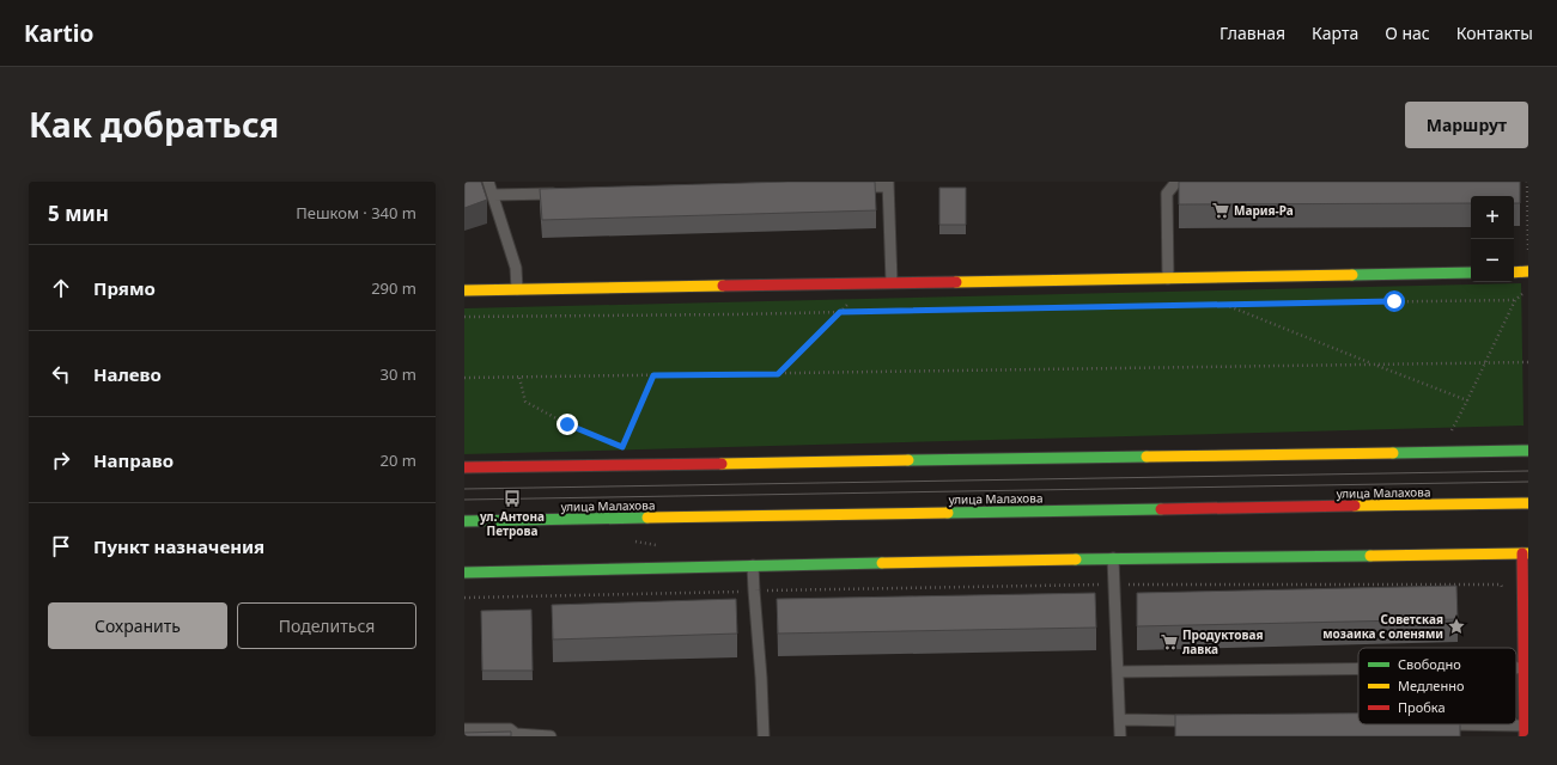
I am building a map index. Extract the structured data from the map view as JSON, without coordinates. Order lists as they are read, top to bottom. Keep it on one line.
{"streets":{"street":["улица Малахова"]},"places":{"supermarket":["Мария-Ра","Продуктовая лавка"],"bus stop":["ул. Антона Петрова"],"place":["Советская мозаика с оленями"]},"legend":["Свободно","Медленно","Пробка"],"page":{"header":"Kartio","nav":["Главная","Карта","О нас","Контакты"],"title":"Как добраться","buttons":["Маршрут",["Сохранить","Поделиться"]],"heading":["5 мин","Пешком · 340 m"],"map_buttons":["+","−"],"list":[["Прямо","290 m"],["Налево","30 m"],["Направо","20 m"],"Пункт назначения"]}}
